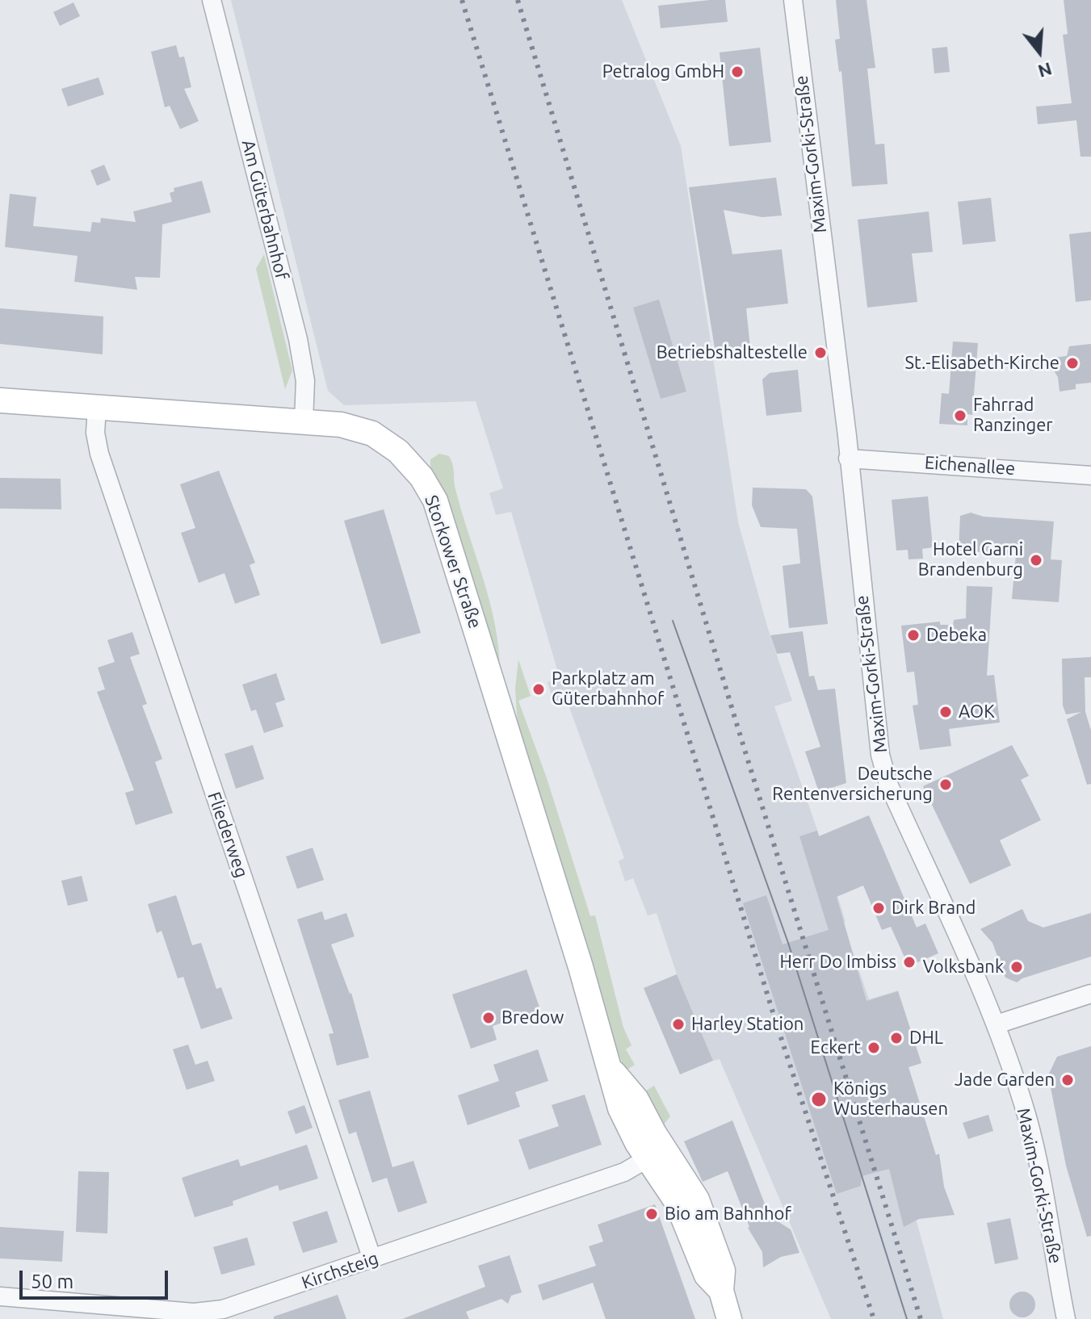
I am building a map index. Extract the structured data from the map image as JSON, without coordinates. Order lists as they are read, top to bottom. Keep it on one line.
{"streets":{"main road":["Storkower Straße"],"street":["Maxim-Gorki-Straße","Am Güterbahnhof","Eichenallee","Fliederweg","Kirchsteig"]},"crossings":[["Maxim-Gorki-Straße","Eichenallee"],["Am Güterbahnhof","Storkower Straße"],["Storkower Straße","Fliederweg"],["Storkower Straße","Kirchsteig"],["Fliederweg","Kirchsteig"]],"places":["Petralog GmbH","Betriebshaltestelle","St.-Elisabeth-Kirche","Fahrrad Ranzinger","Hotel Garni Brandenburg","Debeka","Parkplatz am Güterbahnhof","AOK","Deutsche Rentenversicherung","Dirk Brand","Herr Do Imbiss","Volksbank","Bredow","Harley Station","DHL","Eckert","Jade Garden","Königs Wusterhausen","Bio am Bahnhof"],"scale_bar":"50 m","north":"bottom"}
